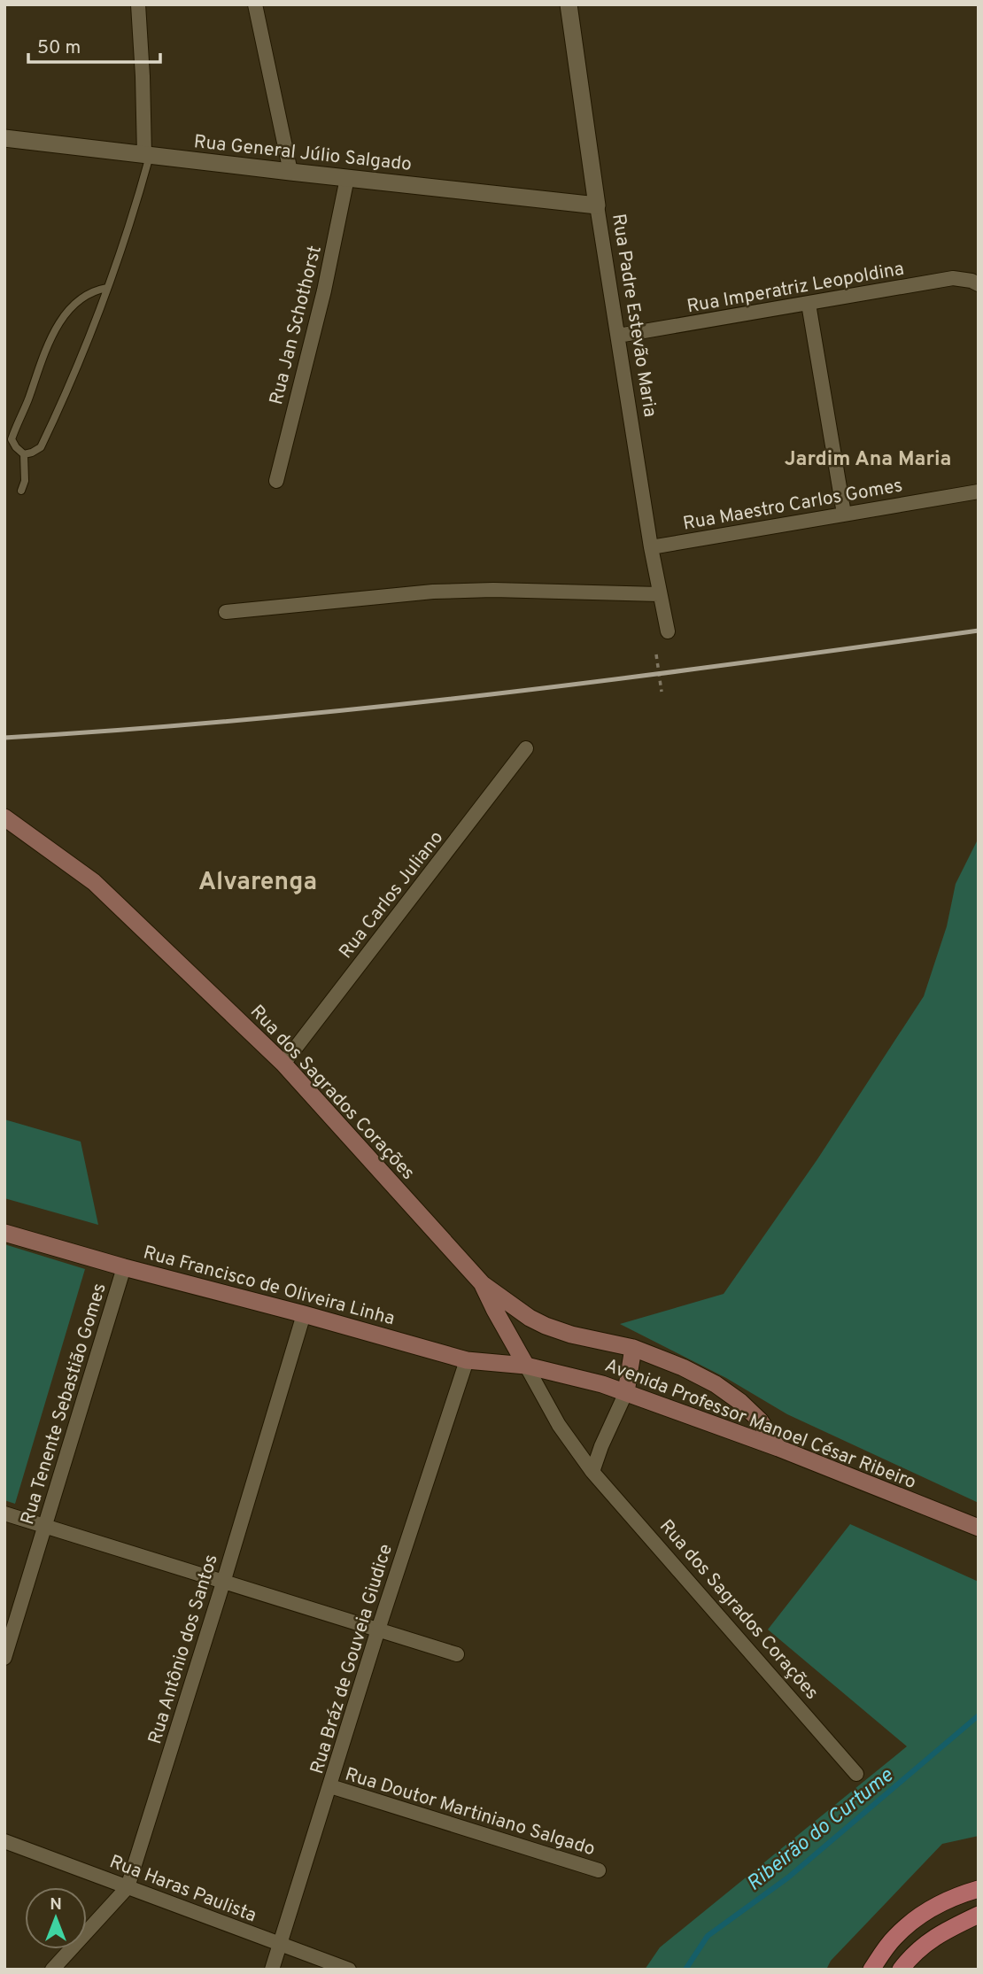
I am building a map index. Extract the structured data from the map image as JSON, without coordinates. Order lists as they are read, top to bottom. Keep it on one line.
{"streets":{"main road":["Rua dos Sagrados Corações","Rua Francisco de Oliveira Linha","Avenida Professor Manoel César Ribeiro"],"street":["Rua General Júlio Salgado","Rua Imperatriz Leopoldina","Rua Padre Estevão Maria","Rua Jan Schothorst","Rua Maestro Carlos Gomes","Rua Carlos Juliano","Rua Tenente Sebastião Gomes","Rua Antônio dos Santos","Rua Bráz de Gouveia Giudice","Rua Doutor Martiniano Salgado","Rua Haras Paulista"]},"crossings":[["Rua General Júlio Salgado","Rua Padre Estevão Maria"],["Rua General Júlio Salgado","Rua Jan Schothorst"],["Rua Imperatriz Leopoldina","Rua Padre Estevão Maria"],["Rua Padre Estevão Maria","Rua Maestro Carlos Gomes"],["Rua Carlos Juliano","Rua dos Sagrados Corações"],["Rua dos Sagrados Corações","Rua Francisco de Oliveira Linha"],["Rua dos Sagrados Corações","Avenida Professor Manoel César Ribeiro"],["Rua Francisco de Oliveira Linha","Rua Tenente Sebastião Gomes"],["Rua Francisco de Oliveira Linha","Avenida Professor Manoel César Ribeiro"],["Rua Francisco de Oliveira Linha","Rua Antônio dos Santos"],["Rua Francisco de Oliveira Linha","Rua Bráz de Gouveia Giudice"],["Rua Antônio dos Santos","Rua Haras Paulista"],["Rua Bráz de Gouveia Giudice","Rua Doutor Martiniano Salgado"],["Rua Bráz de Gouveia Giudice","Rua Haras Paulista"]],"districts":["Jardim Ana Maria","Alvarenga"],"water":["Ribeirão do Curtume"],"scale_bar":"50 m","north":"top"}
